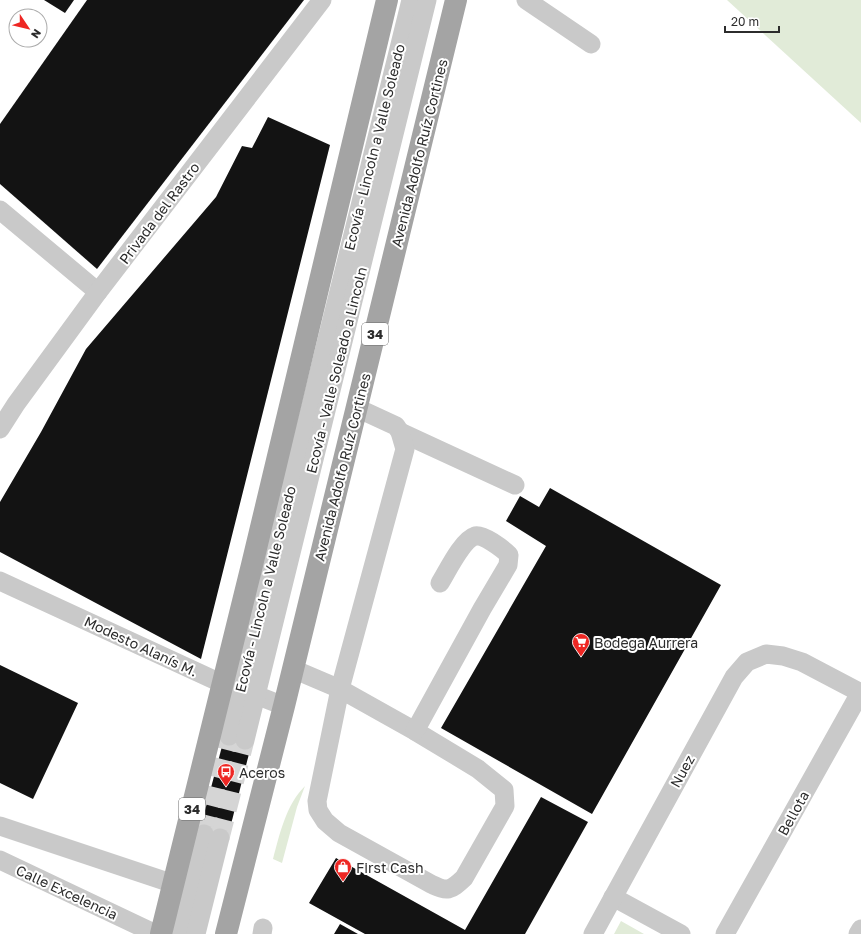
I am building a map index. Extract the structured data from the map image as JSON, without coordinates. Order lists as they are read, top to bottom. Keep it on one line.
{"streets":{"main road":["Avenida Adolfo Ruíz Cortines","34"],"street":["Ecovía - Lincoln a Valle Soleado","Privada del Rastro","Ecovía - Valle Soleado a Lincoln","Modesto Alanís M.","Nuez","Bellota","Calle Excelencia"]},"crossings":[["Ecovía - Lincoln a Valle Soleado","34"],["Ecovía - Lincoln a Valle Soleado","Ecovía - Valle Soleado a Lincoln"],["Ecovía - Lincoln a Valle Soleado","Modesto Alanís M."],["Avenida Adolfo Ruíz Cortines","Modesto Alanís M."],["34","Ecovía - Valle Soleado a Lincoln"],["34","Modesto Alanís M."],["Ecovía - Valle Soleado a Lincoln","Modesto Alanís M."],["Nuez","Bellota"]],"places":{"supermarket":["Bodega Aurrera"],"bus stop":["Aceros"],"shop":["First Cash"]},"scale_bar":"20 m","north":"bottom right"}
